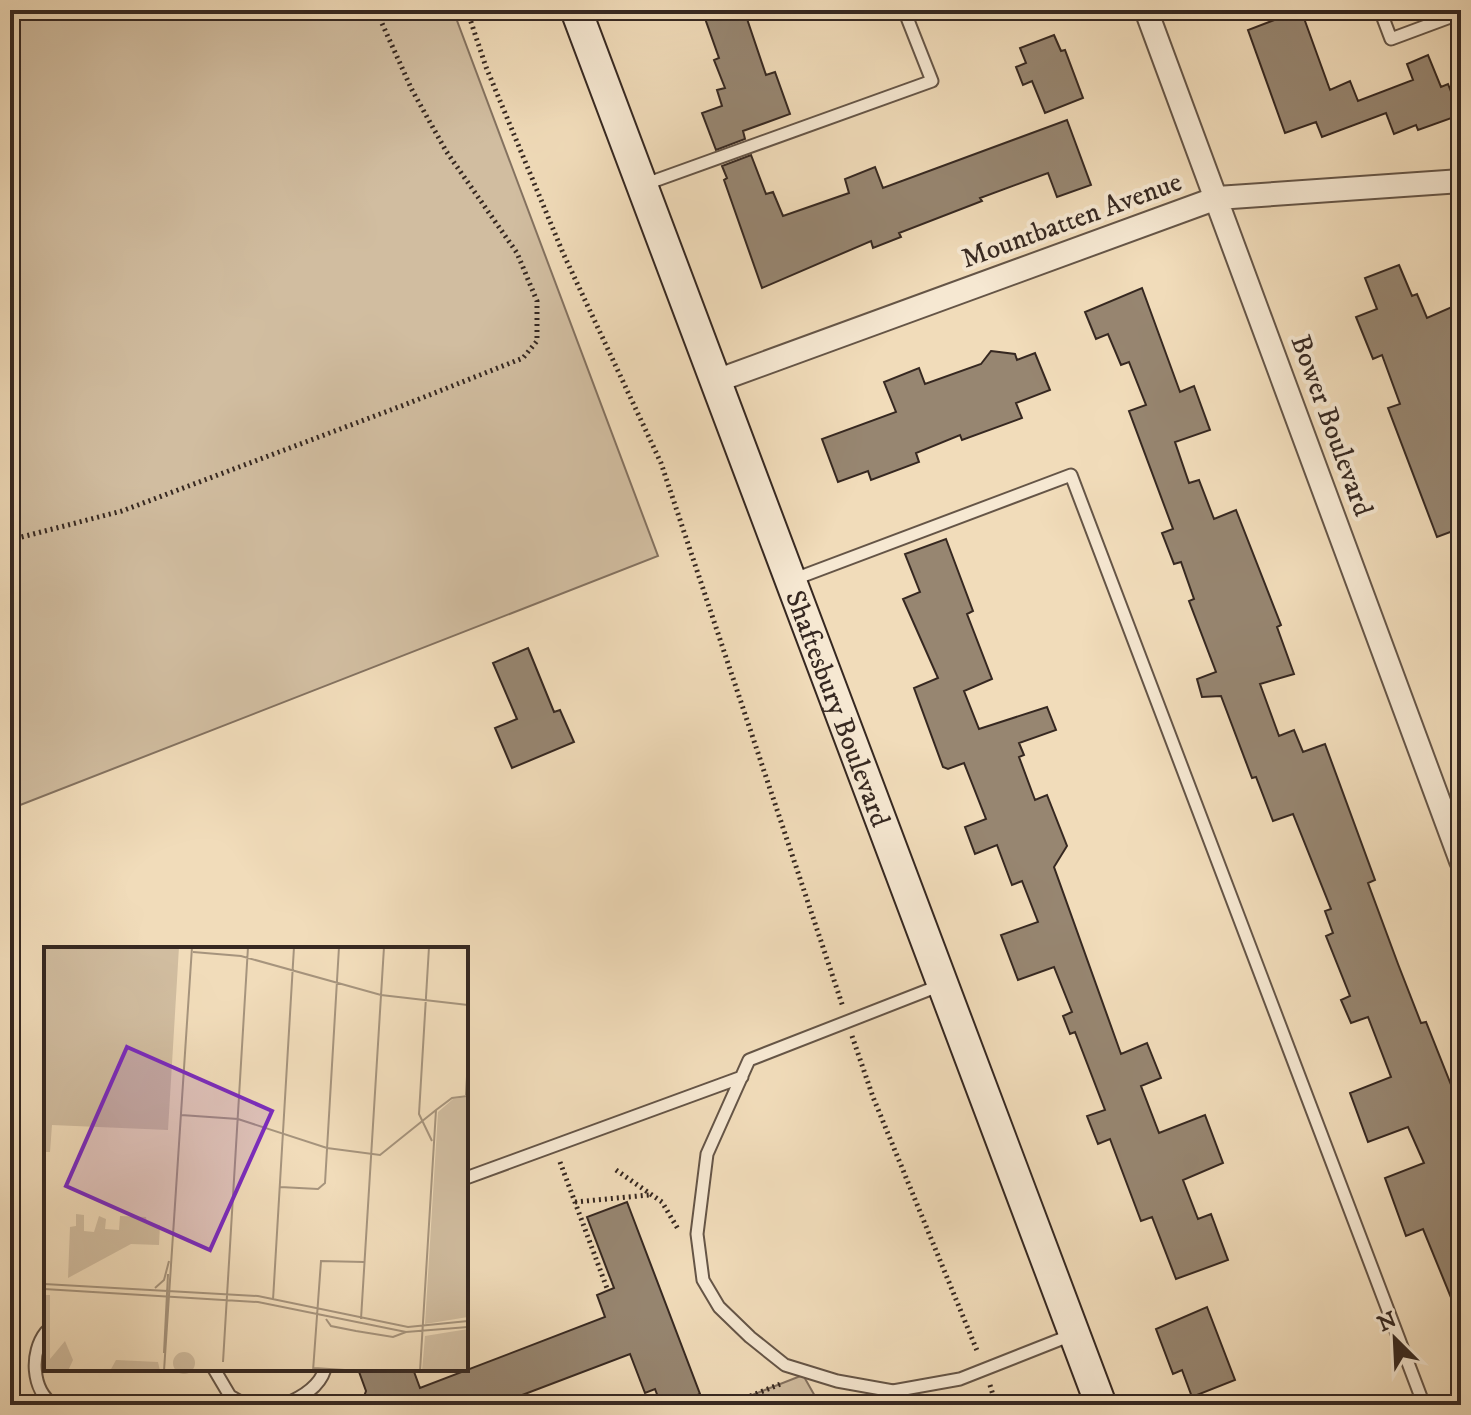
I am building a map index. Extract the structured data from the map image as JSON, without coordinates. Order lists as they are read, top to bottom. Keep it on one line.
{"streets":{"street":["Mountbatten Avenue","Bower Boulevard","Shaftesbury Boulevard"]},"crossings":[["Mountbatten Avenue","Bower Boulevard"],["Mountbatten Avenue","Shaftesbury Boulevard"]],"north":"top left"}
